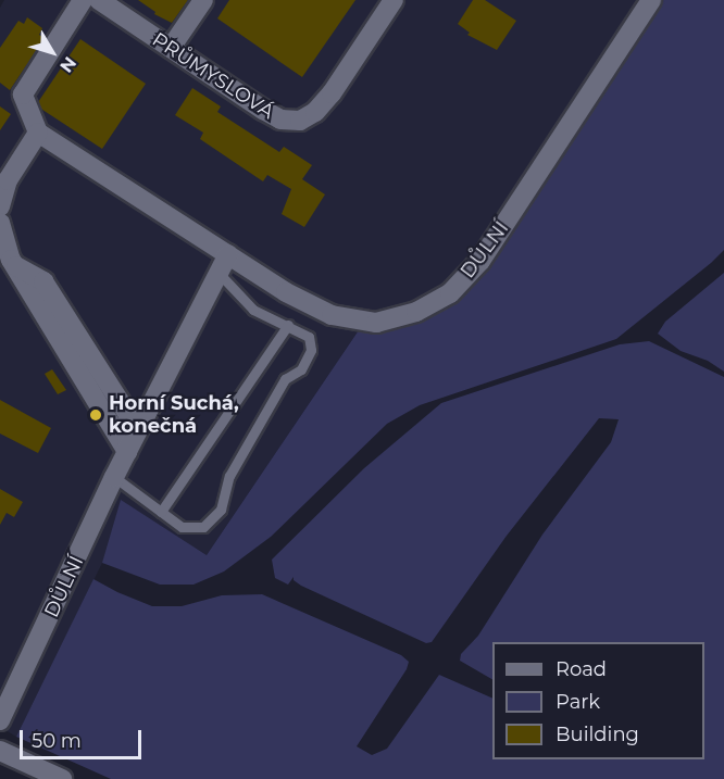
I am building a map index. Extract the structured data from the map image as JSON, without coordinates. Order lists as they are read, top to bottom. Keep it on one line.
{"streets":{"street":["PRŮMYSLOVÁ","DŮLNÍ"]},"places":["Horní Suchá, konečná"],"legend":["Road","Park","Building"],"scale_bar":"50 m","north":"bottom right"}
